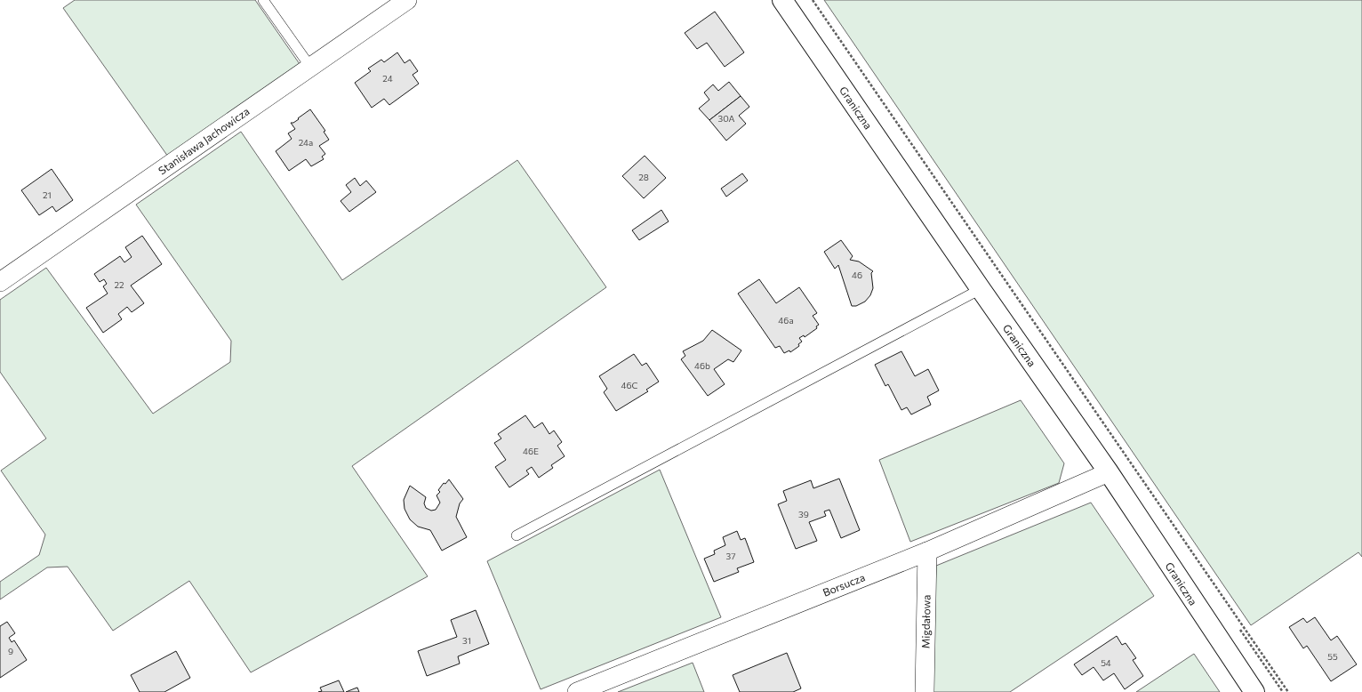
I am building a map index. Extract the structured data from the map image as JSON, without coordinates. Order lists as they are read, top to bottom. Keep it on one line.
{"streets":{"street":["Graniczna","Stanisława Jachowicza","Borsucza","Migdałowa"]},"crossings":[["Graniczna","Borsucza"],["Borsucza","Migdałowa"]],"house_numbers":["24","30A","24a","28","21","46","22","46a","46b","46C","46E","39","37","31","9","55","54"]}
